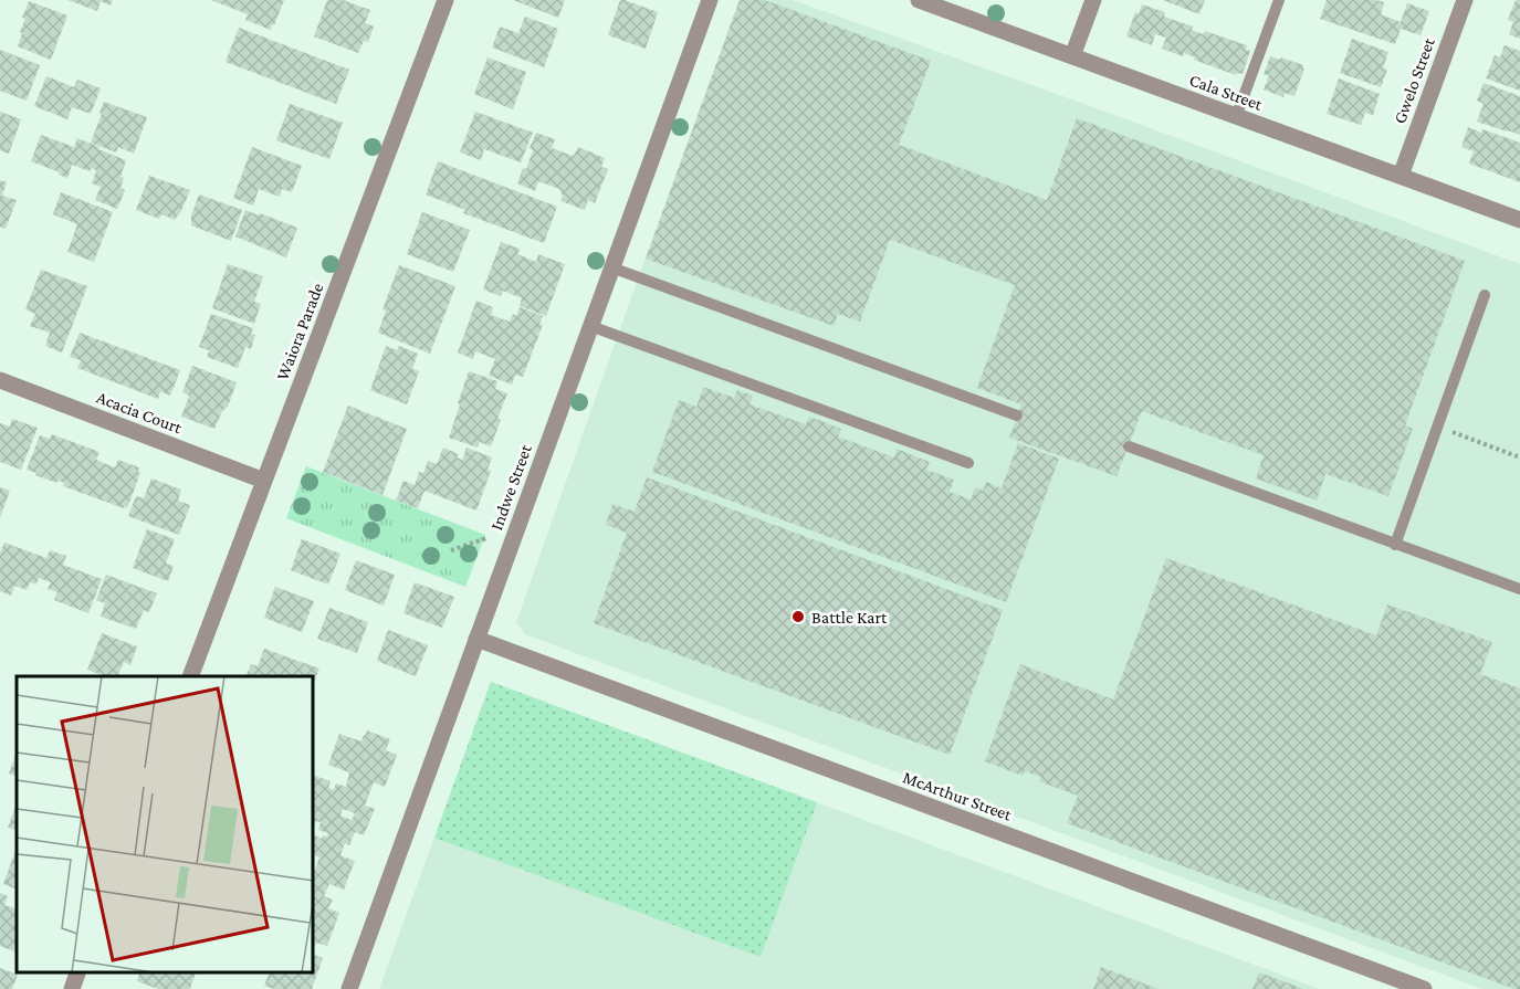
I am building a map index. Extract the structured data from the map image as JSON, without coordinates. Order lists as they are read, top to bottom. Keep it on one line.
{"streets":{"street":["Gwelo Street","Cala Street","Waiora Parade","Acacia Court","Indwe Street","McArthur Street"]},"crossings":[["Gwelo Street","Cala Street"],["Waiora Parade","Acacia Court"],["Indwe Street","McArthur Street"]],"places":["Battle Kart"]}
